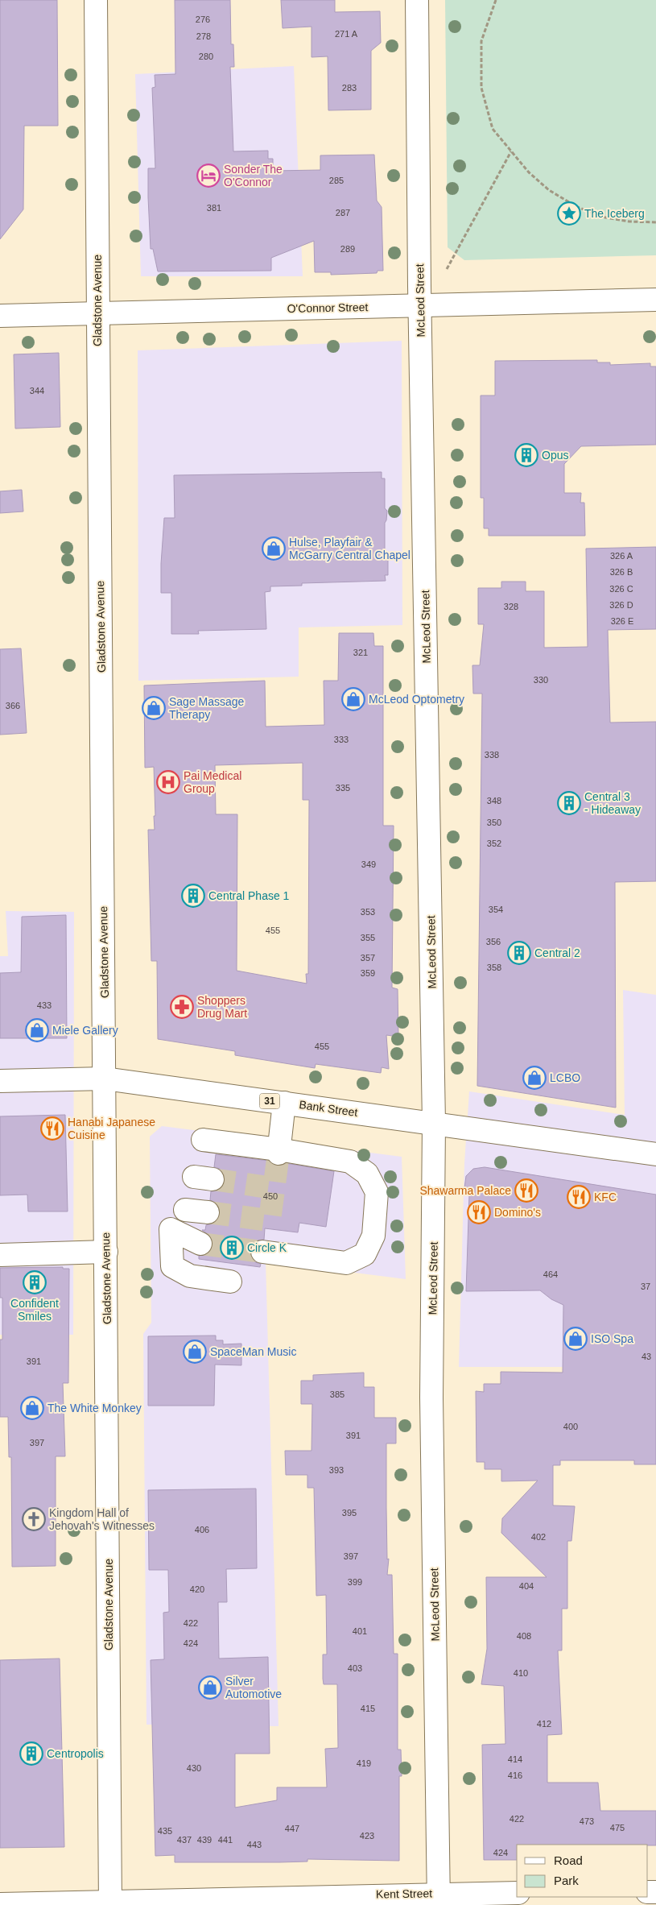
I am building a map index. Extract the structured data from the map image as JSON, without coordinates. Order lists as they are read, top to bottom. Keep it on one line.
{"streets":{"main road":["Gladstone Avenue","McLeod Street","O'Connor Street","31","Bank Street","Kent Street"]},"crossings":[["Gladstone Avenue","O'Connor Street"],["Gladstone Avenue","Bank Street"],["Gladstone Avenue","Kent Street"],["McLeod Street","O'Connor Street"],["McLeod Street","Bank Street"],["McLeod Street","Kent Street"]],"places":{"hotel":["Sonder The O'Connor"],"place":["The Iceberg"],"building":["Opus","Central 3 - Hideaway","Central Phase 1","Central 2","Circle K","Confident Smiles","Centropolis"],"shop":["Hulse, Playfair & McGarry Central Chapel","McLeod Optometry","Sage Massage Therapy","Miele Gallery","LCBO","ISO Spa","SpaceMan Music","The White Monkey","Silver Automotive"],"hospital":["Pai Medical Group"],"pharmacy":["Shoppers Drug Mart"],"restaurant":["Hanabi Japanese Cuisine","Shawarma Palace","KFC","Domino's"],"church":["Kingdom Hall of Jehovah's Witnesses"]},"house_numbers":["276","271 A","278","280","283","285","381","287","289","344","326 A","326 B","326 C","326 D","328","326 E","321","330","366","333","338","335","348","350","352","349","354","353","455","355","356","357","358","359","433","455","450","464","37","43","391","385","400","391","397","393","395","406","402","397","399","404","420","422","401","408","424","403","410","415","412","414","419","430","416","422","473","475","447","435","423","437","439","441","443","424"],"legend":["Road","Park"]}
